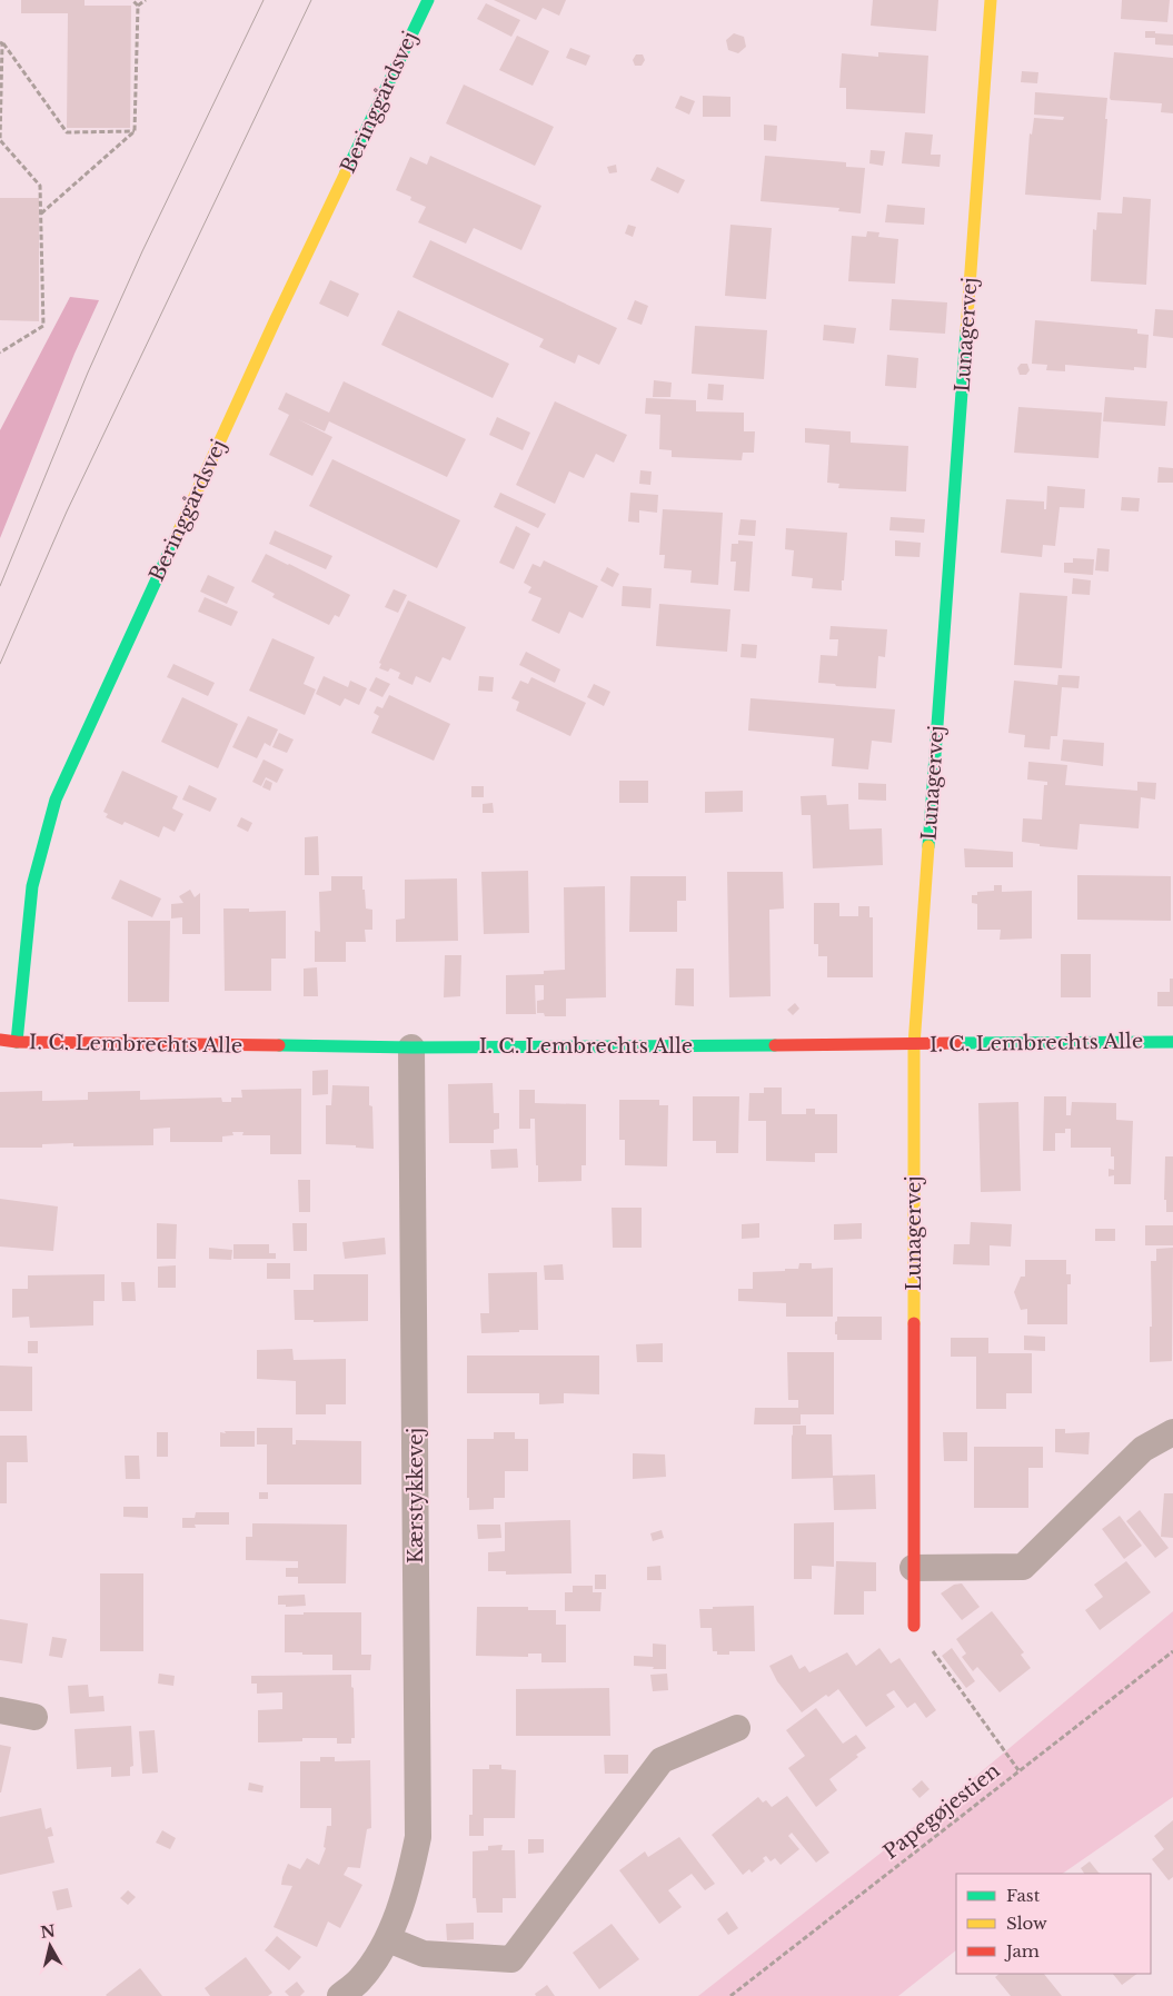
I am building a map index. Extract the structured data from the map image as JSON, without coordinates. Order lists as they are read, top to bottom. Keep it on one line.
{"streets":{"street":["Beringgårdsvej","Lunagervej","I. C. Lembrechts Alle","Kærstykkevej"],"path":["Papegøjestien"]},"crossings":[["Beringgårdsvej","I. C. Lembrechts Alle"],["Lunagervej","I. C. Lembrechts Alle"],["I. C. Lembrechts Alle","Kærstykkevej"]],"legend":["Fast","Slow","Jam"],"north":"top"}
